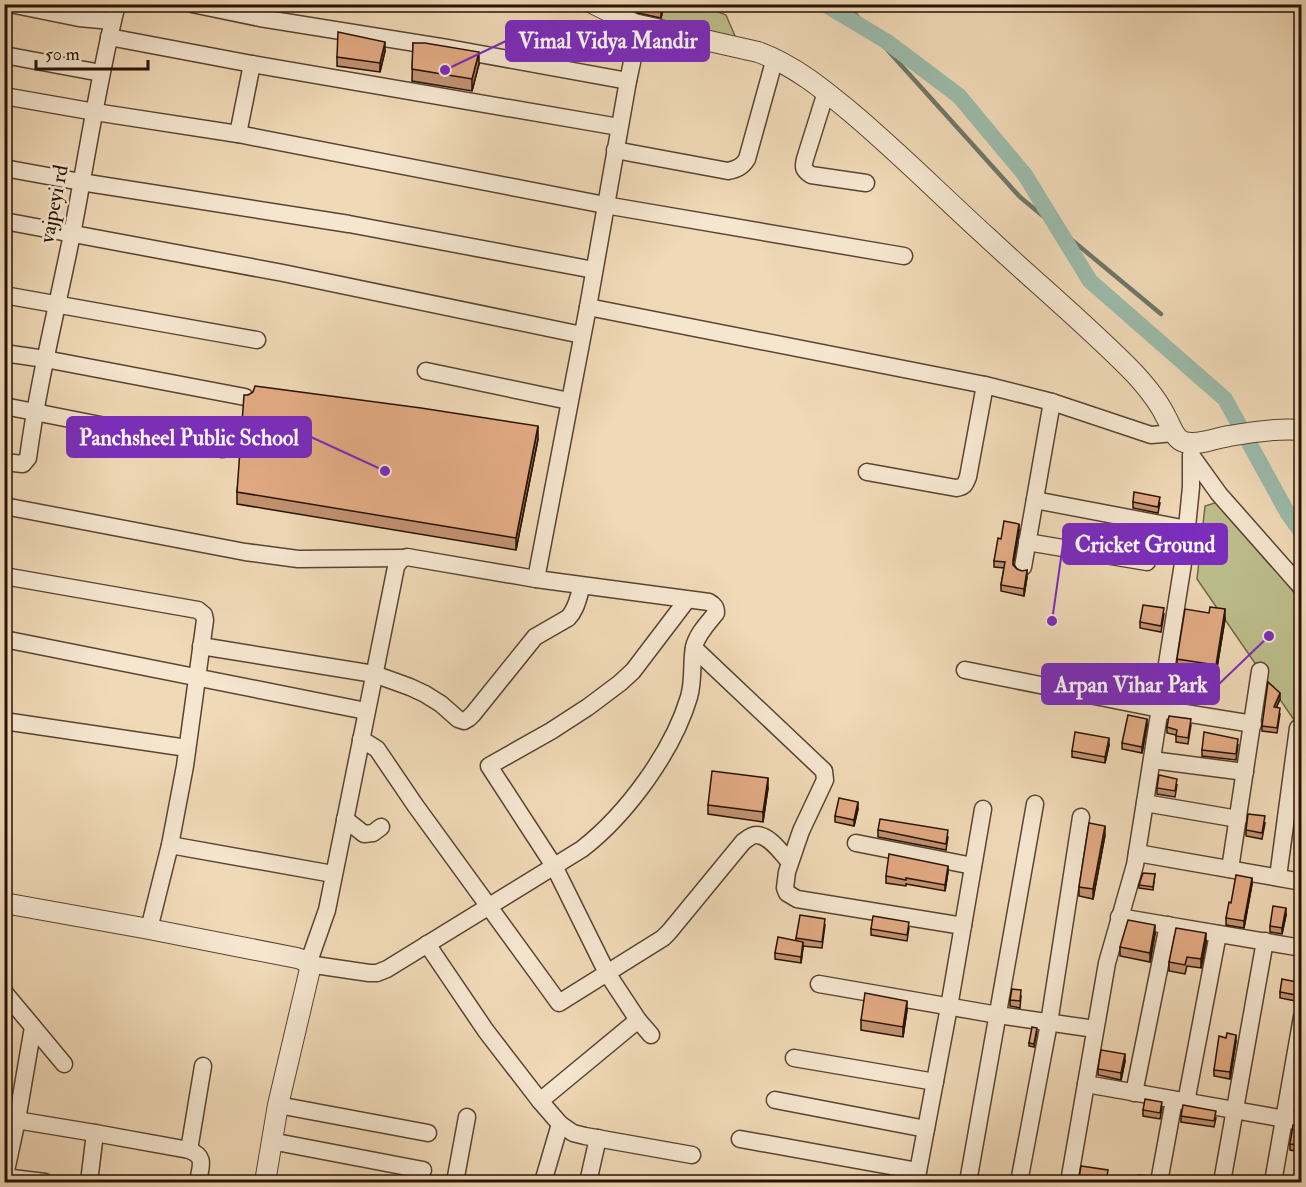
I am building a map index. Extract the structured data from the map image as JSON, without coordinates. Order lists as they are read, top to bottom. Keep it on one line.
{"streets":{"street":["vajpeyi rd"]},"places":["Vimal Vidya Mandir","Panchsheel Public School","Cricket Ground","Arpan Vihar Park"],"scale_bar":"50 m"}
